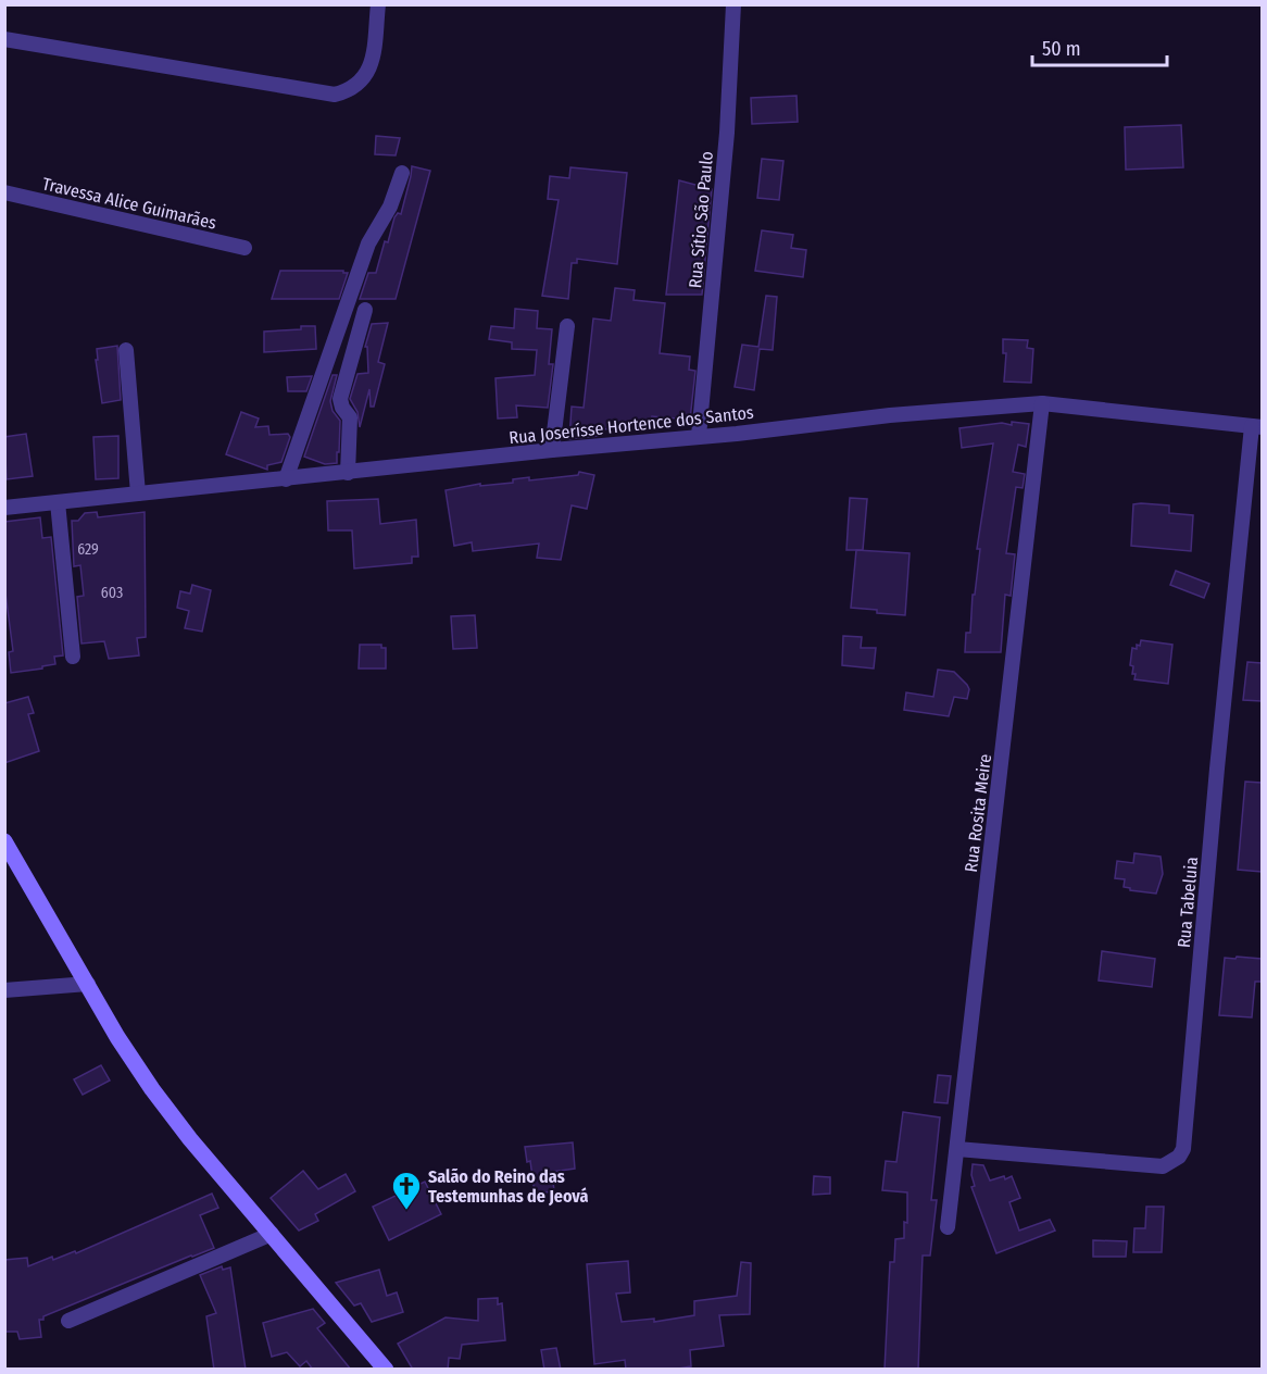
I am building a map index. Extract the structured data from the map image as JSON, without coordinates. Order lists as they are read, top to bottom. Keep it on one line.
{"streets":{"street":["Travessa Alice Guimarães","Rua Sítio São Paulo","Rua Joserísse Hortence dos Santos","Rua Rosita Meire","Rua Tabeluia"]},"crossings":[["Rua Sítio São Paulo","Rua Joserísse Hortence dos Santos"],["Rua Joserísse Hortence dos Santos","Rua Rosita Meire"],["Rua Joserísse Hortence dos Santos","Rua Tabeluia"],["Rua Rosita Meire","Rua Tabeluia"]],"places":{"church":["Salão do Reino das Testemunhas de Jeová"]},"house_numbers":["629","603"],"scale_bar":"50 m"}
